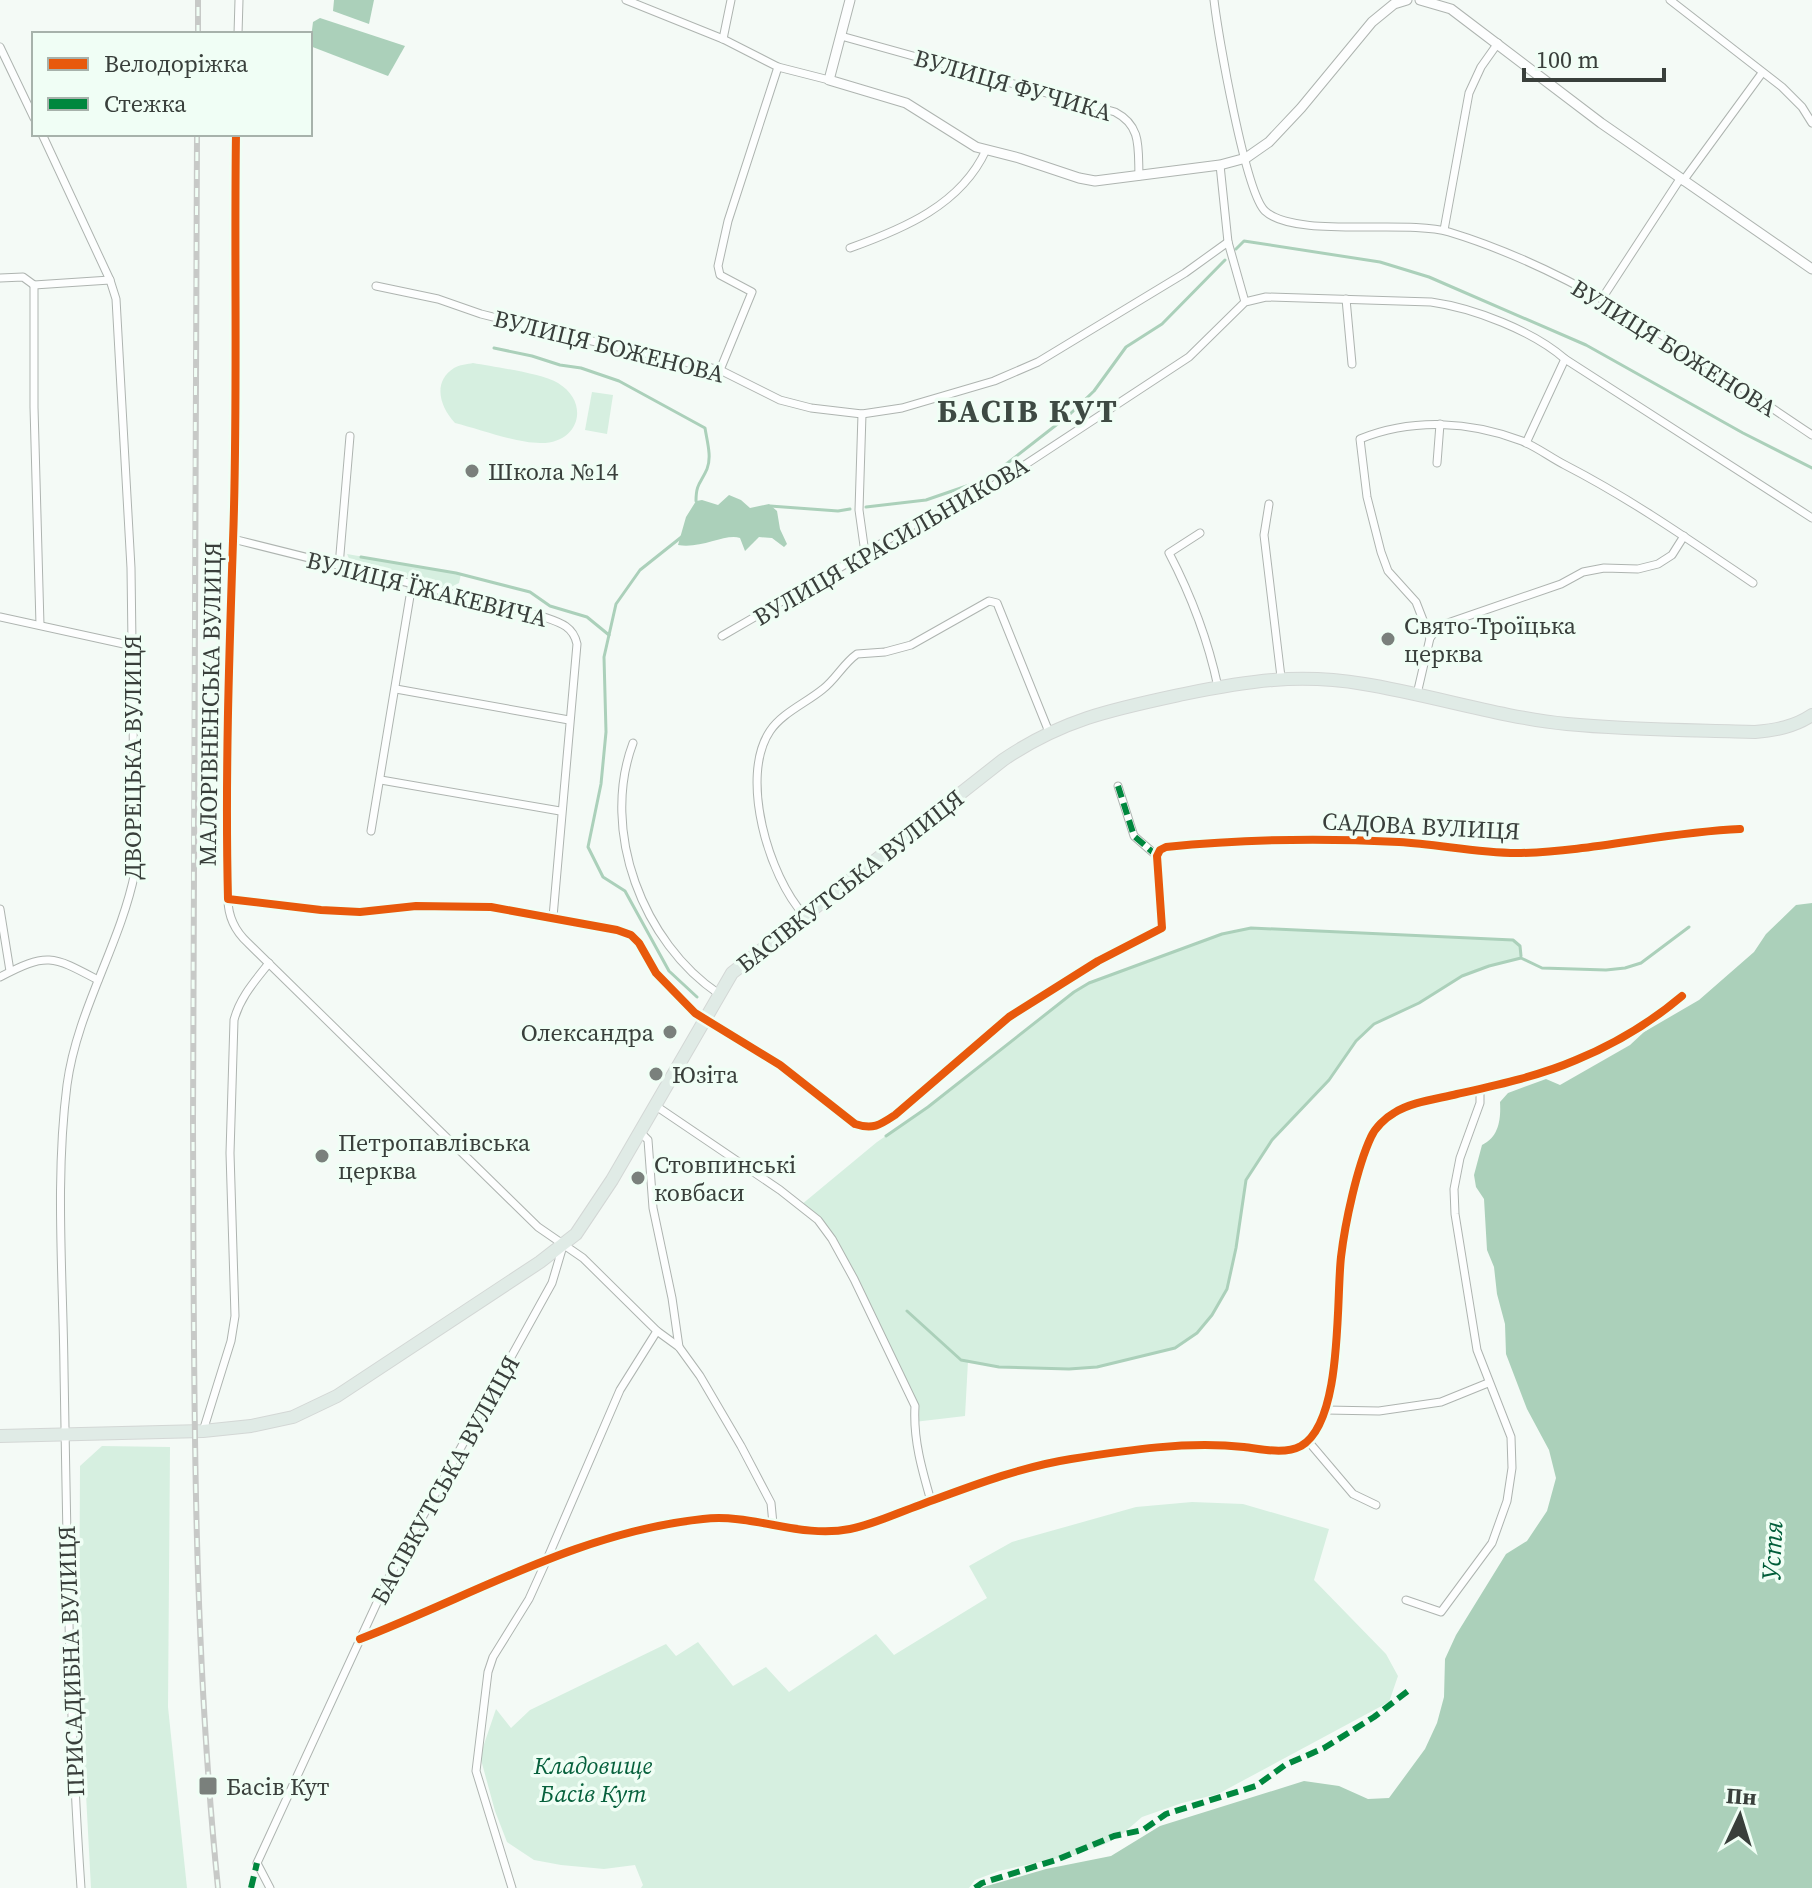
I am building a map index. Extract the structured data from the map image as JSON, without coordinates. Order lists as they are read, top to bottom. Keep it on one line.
{"streets":{"main road":["БАСІВКУТСЬКА ВУЛИЦЯ"],"street":["ВУЛИЦЯ ФУЧИКА","ВУЛИЦЯ БОЖЕНОВА","ВУЛИЦЯ КРАСИЛЬНИКОВА","ВУЛИЦЯ ЇЖАКЕВИЧА","МАЛОРІВНЕНСЬКА ВУЛИЦЯ","ДВОРЕЦЬКА ВУЛИЦЯ","САДОВА ВУЛИЦЯ","ПРИСАДИБНА ВУЛИЦЯ"]},"crossings":[["ВУЛИЦЯ ЇЖАКЕВИЧА","МАЛОРІВНЕНСЬКА ВУЛИЦЯ"],["МАЛОРІВНЕНСЬКА ВУЛИЦЯ","БАСІВКУТСЬКА ВУЛИЦЯ"],["ДВОРЕЦЬКА ВУЛИЦЯ","БАСІВКУТСЬКА ВУЛИЦЯ"],["ДВОРЕЦЬКА ВУЛИЦЯ","ПРИСАДИБНА ВУЛИЦЯ"],["БАСІВКУТСЬКА ВУЛИЦЯ","ПРИСАДИБНА ВУЛИЦЯ"]],"districts":["БАСІВ КУТ"],"water":["Устя"],"parks":["Кладовище Басів Кут"],"places":{"other":["Школа №14","Свято-Троїцька церква","Олександра","Юзіта","Петропавлівська церква","Стовпинські ковбаси"],"transit":["Басів Кут"]},"legend":["Велодоріжка","Стежка"],"scale_bar":"100 m","north":"top"}
